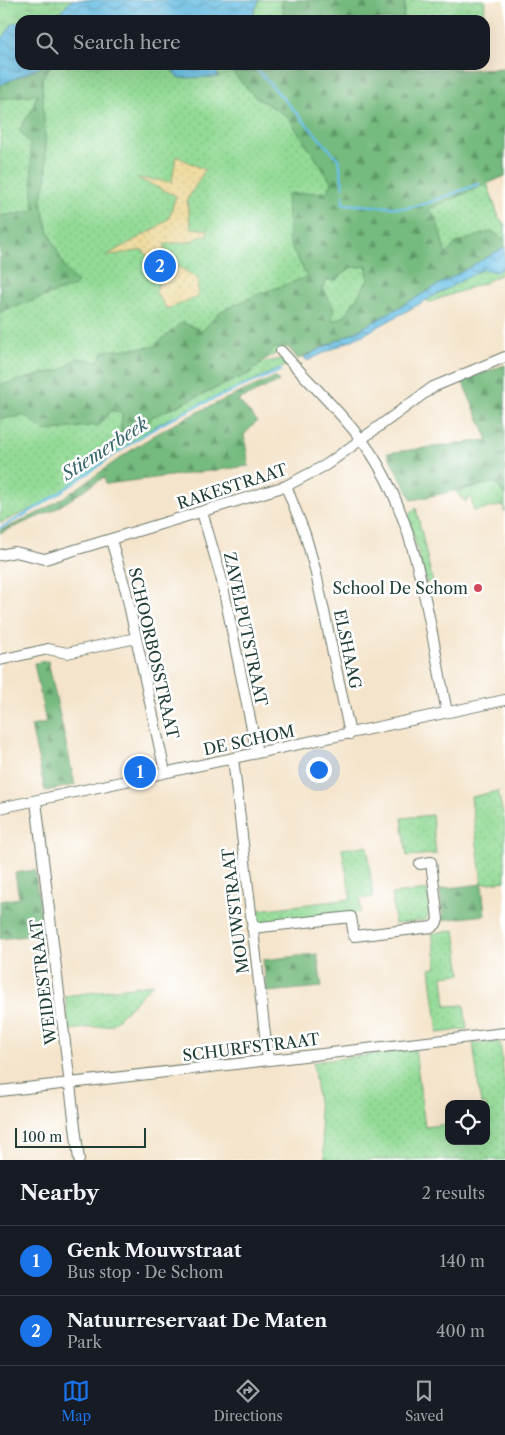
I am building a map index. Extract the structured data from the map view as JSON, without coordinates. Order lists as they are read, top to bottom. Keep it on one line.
{"streets":{"street":["RAKESTRAAT","ZAVELPUTSTRAAT","ELSHAAG","SCHOORBOSSTRAAT","DE SCHOM","MOUWSTRAAT","WEIDESTRAAT","SCHURFSTRAAT"]},"crossings":[["RAKESTRAAT","ZAVELPUTSTRAAT"],["RAKESTRAAT","ELSHAAG"],["RAKESTRAAT","SCHOORBOSSTRAAT"],["ZAVELPUTSTRAAT","DE SCHOM"],["ELSHAAG","DE SCHOM"],["SCHOORBOSSTRAAT","DE SCHOM"],["DE SCHOM","MOUWSTRAAT"],["DE SCHOM","WEIDESTRAAT"],["MOUWSTRAAT","SCHURFSTRAAT"],["WEIDESTRAAT","SCHURFSTRAAT"]],"water":["Stiemerbeek"],"places":["School De Schom"],"scale_bar":"100 m","page":{"search":"Search here","pins":["2","1"],"scale":"100 m","heading":["Nearby","2 results"],"list":[{"mark":"1","name":"Genk Mouwstraat","note":"Bus stop · De Schom","value":"140 m"},{"mark":"2","name":"Natuurreservaat De Maten","note":"Park","value":"400 m"}],"nav":["Map","Directions","Saved"]}}
